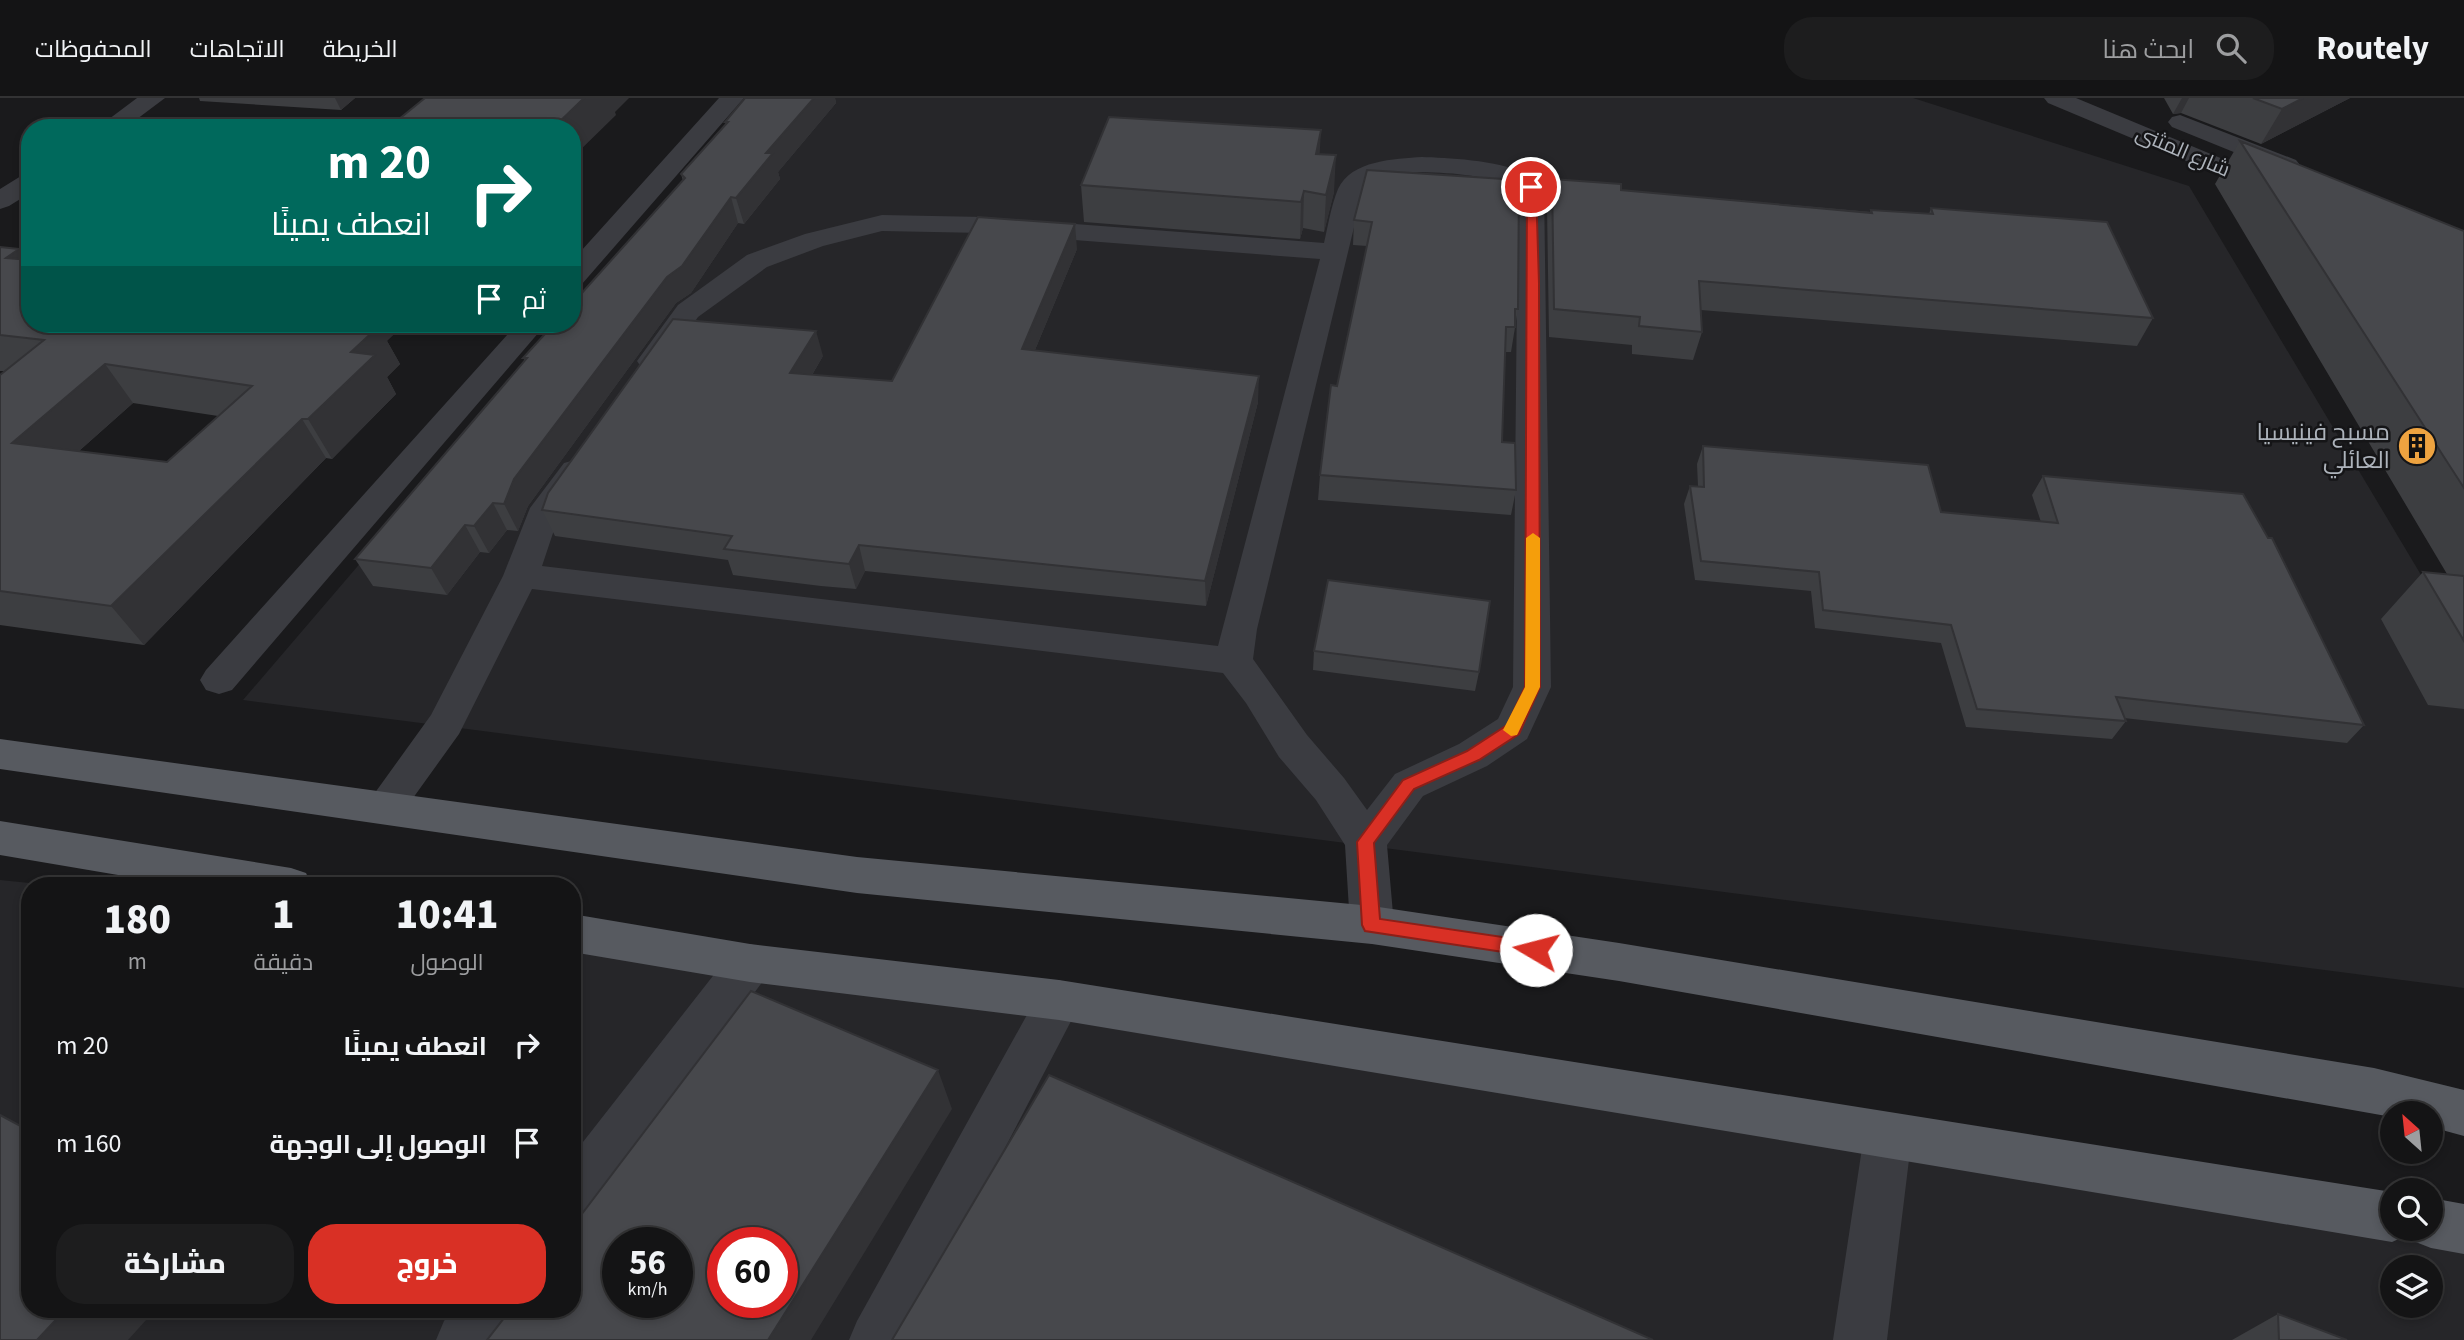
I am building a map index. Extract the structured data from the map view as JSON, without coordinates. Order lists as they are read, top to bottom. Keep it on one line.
{"streets":{"street":["شارع المثنى"]},"places":{"building":["مسبح فينيسيا العائلي"]},"north":"top left","page":{"header":"Routely","search":"ابحث هنا","nav":["الخريطة","الاتجاهات","المحفوظات"],"turn":["20 m","انعطف يمينًا"],"then":"ثم","eta":["10:41","الوصول","1","دقيقة","180","m"],"list":[{"name":"انعطف يمينًا","value":"20 m"},{"name":"الوصول إلى الوجهة","value":"160 m"}],"buttons":["خروج","مشاركة"],"speed":"56 km/h","limit":"60"}}
